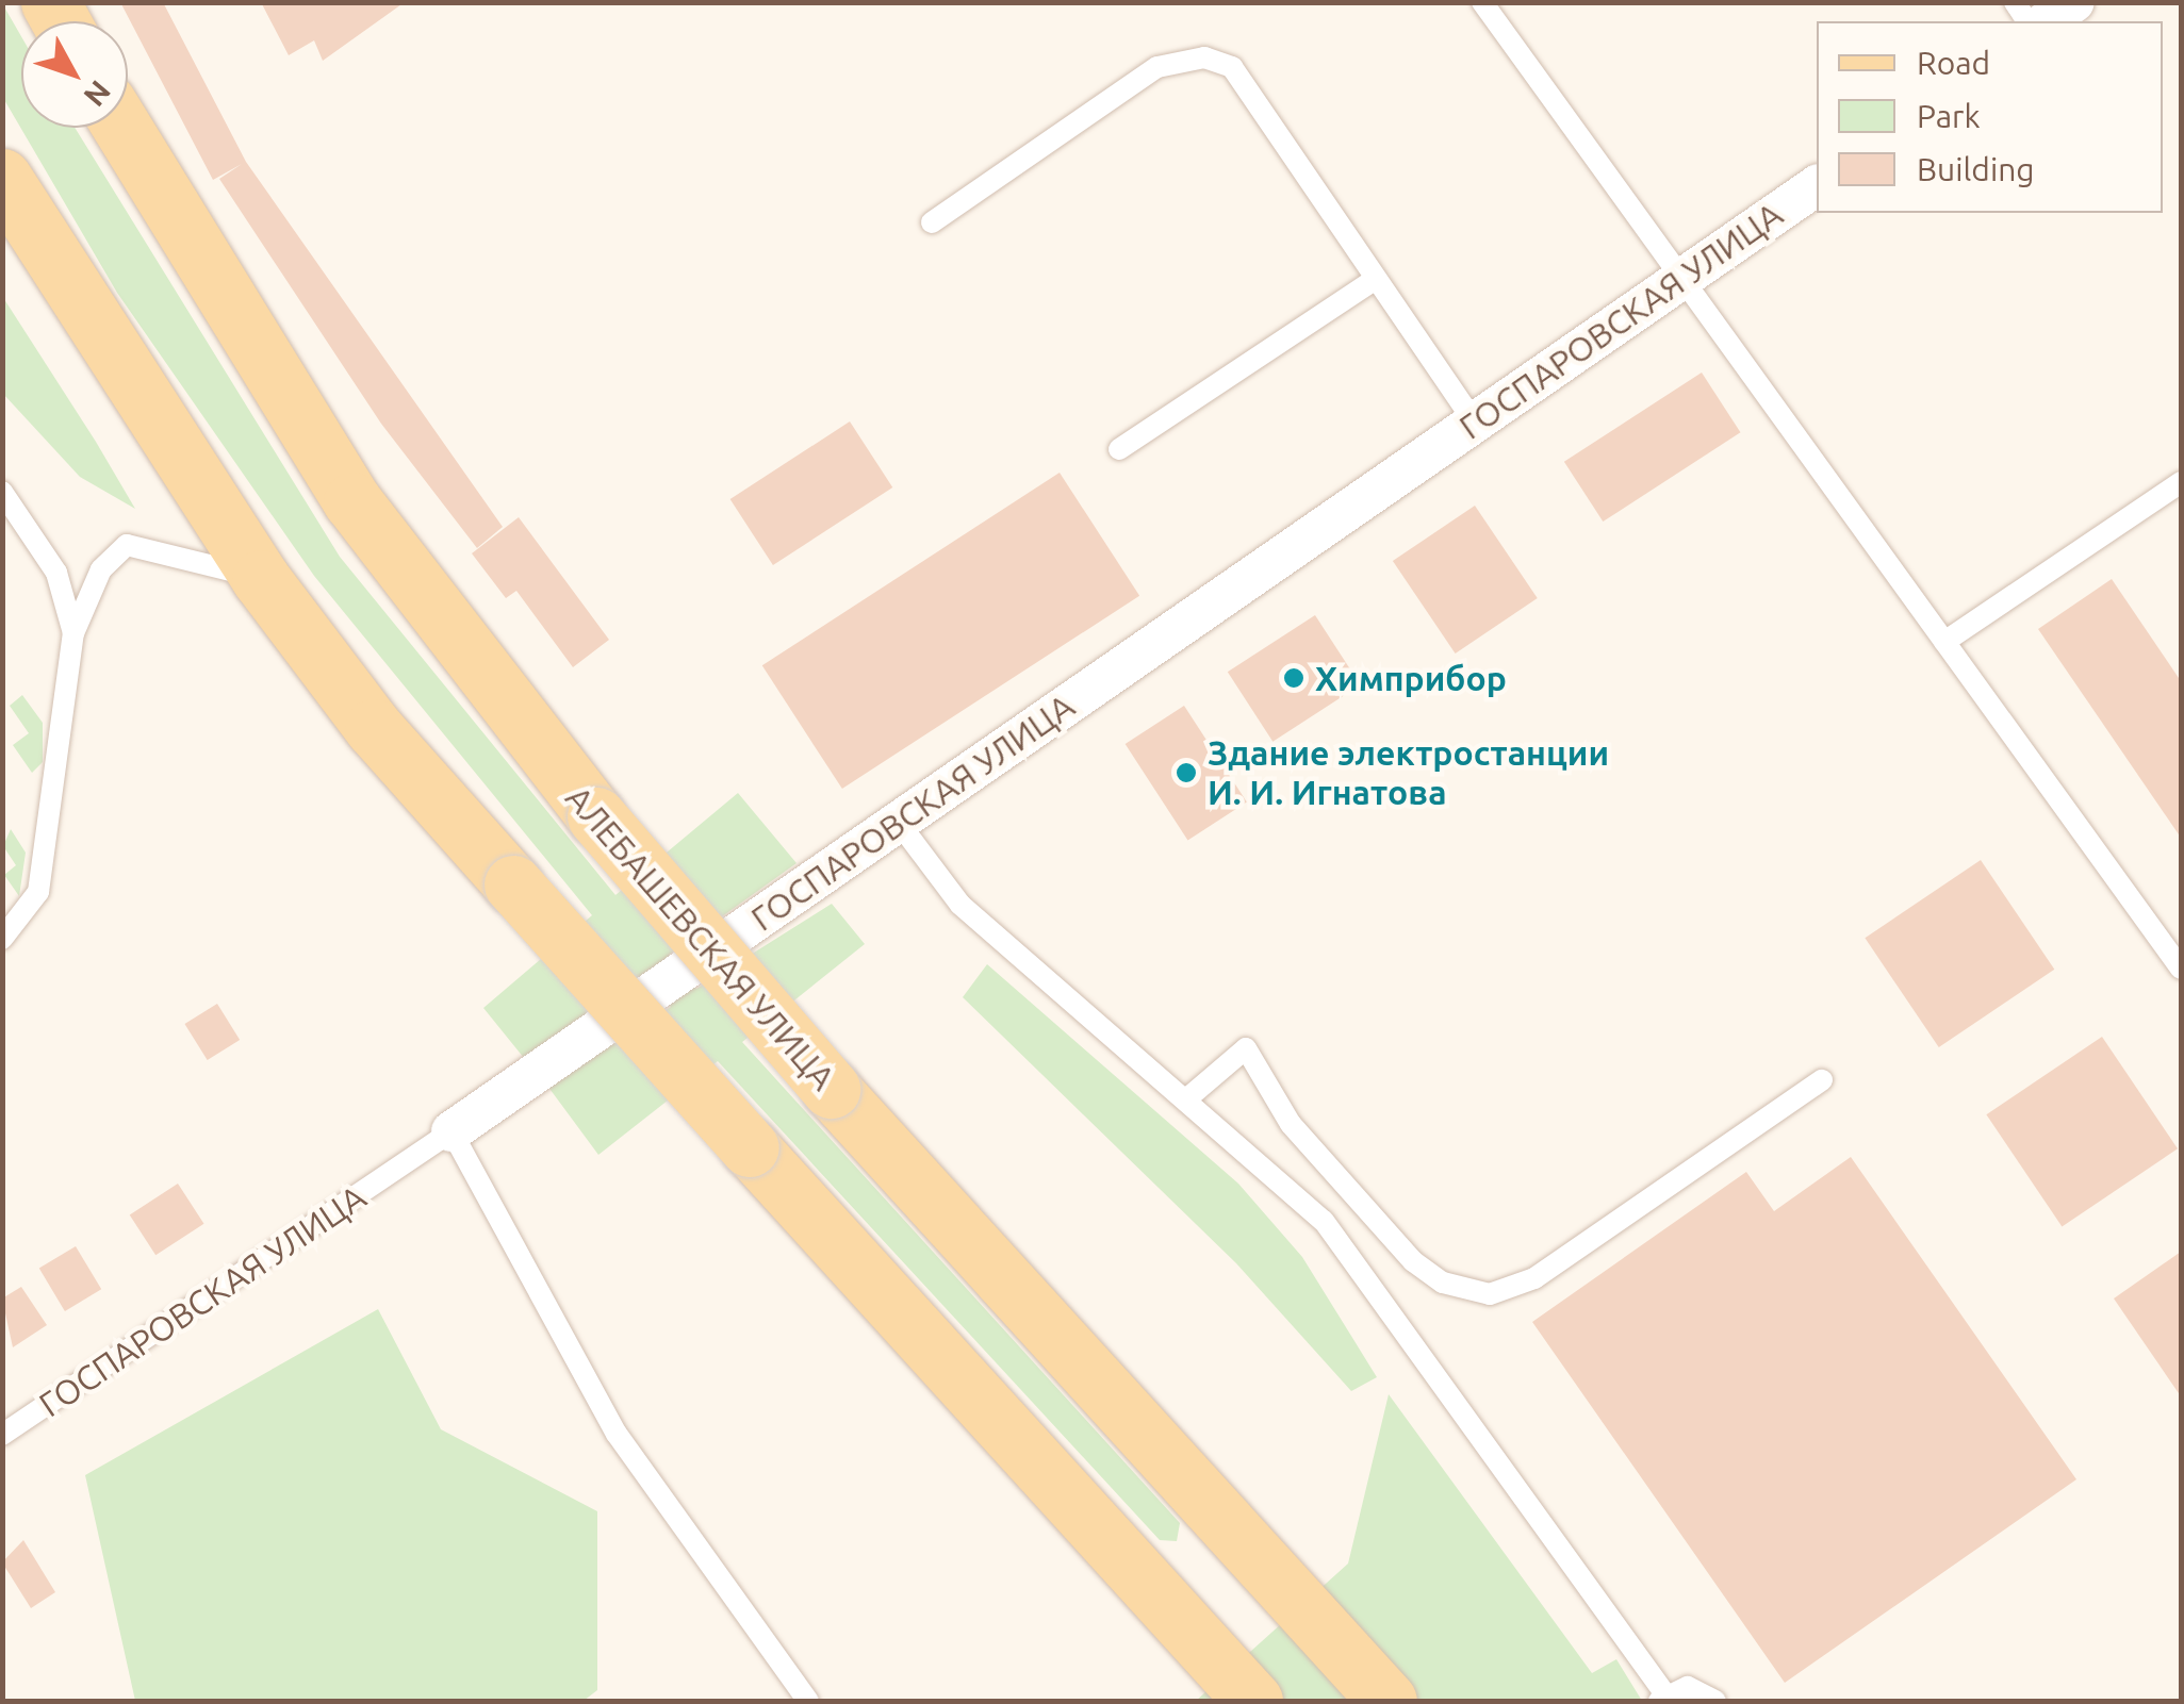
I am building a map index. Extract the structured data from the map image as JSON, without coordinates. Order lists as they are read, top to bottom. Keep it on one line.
{"streets":{"main road":["АЛЕБАШЕВСКАЯ УЛИЦА"],"street":["ГОСПАРОВСКАЯ УЛИЦА"]},"places":["Химприбор","Здание электростанции И. И. Игнатова"],"legend":["Road","Park","Building"],"north":"bottom right"}
